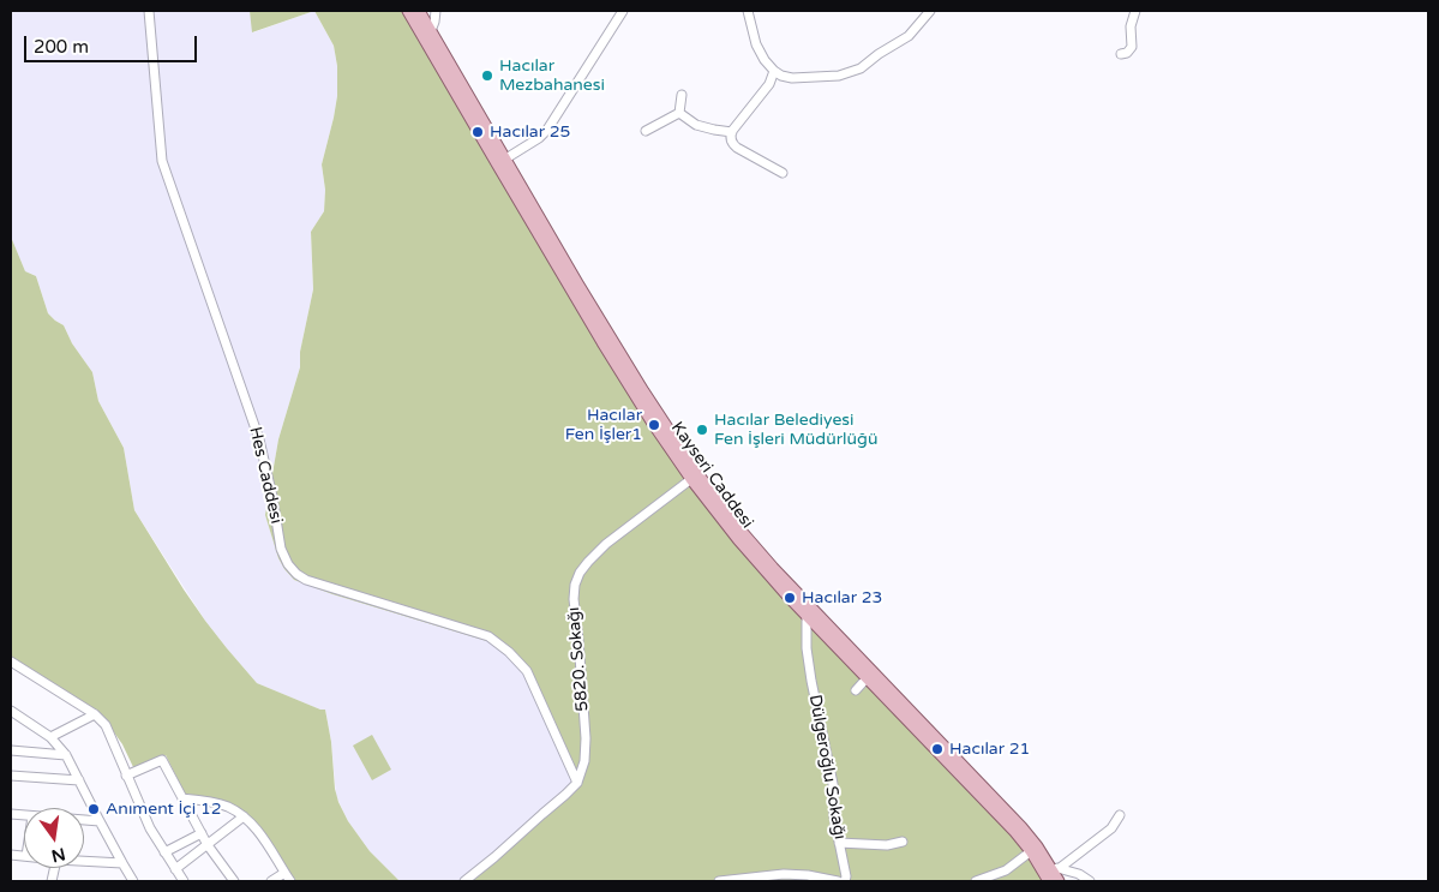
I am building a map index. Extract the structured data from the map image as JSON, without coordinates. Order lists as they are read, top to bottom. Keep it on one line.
{"streets":{"main road":["Kayseri Caddesi"],"street":["Hes Caddesi","5820. Sokağı","Dülgeroğlu Sokağı"]},"crossings":[["Hes Caddesi","5820. Sokağı"],["Kayseri Caddesi","5820. Sokağı"],["Kayseri Caddesi","Dülgeroğlu Sokağı"]],"places":["Hacılar Mezbahanesi","Hacılar 25","Hacılar Fen İşler1","Hacılar Belediyesi Fen İşleri Müdürlüğü","Hacılar 23","Hacılar 21","Anıment İçi 12"],"scale_bar":"200 m","north":"bottom"}
